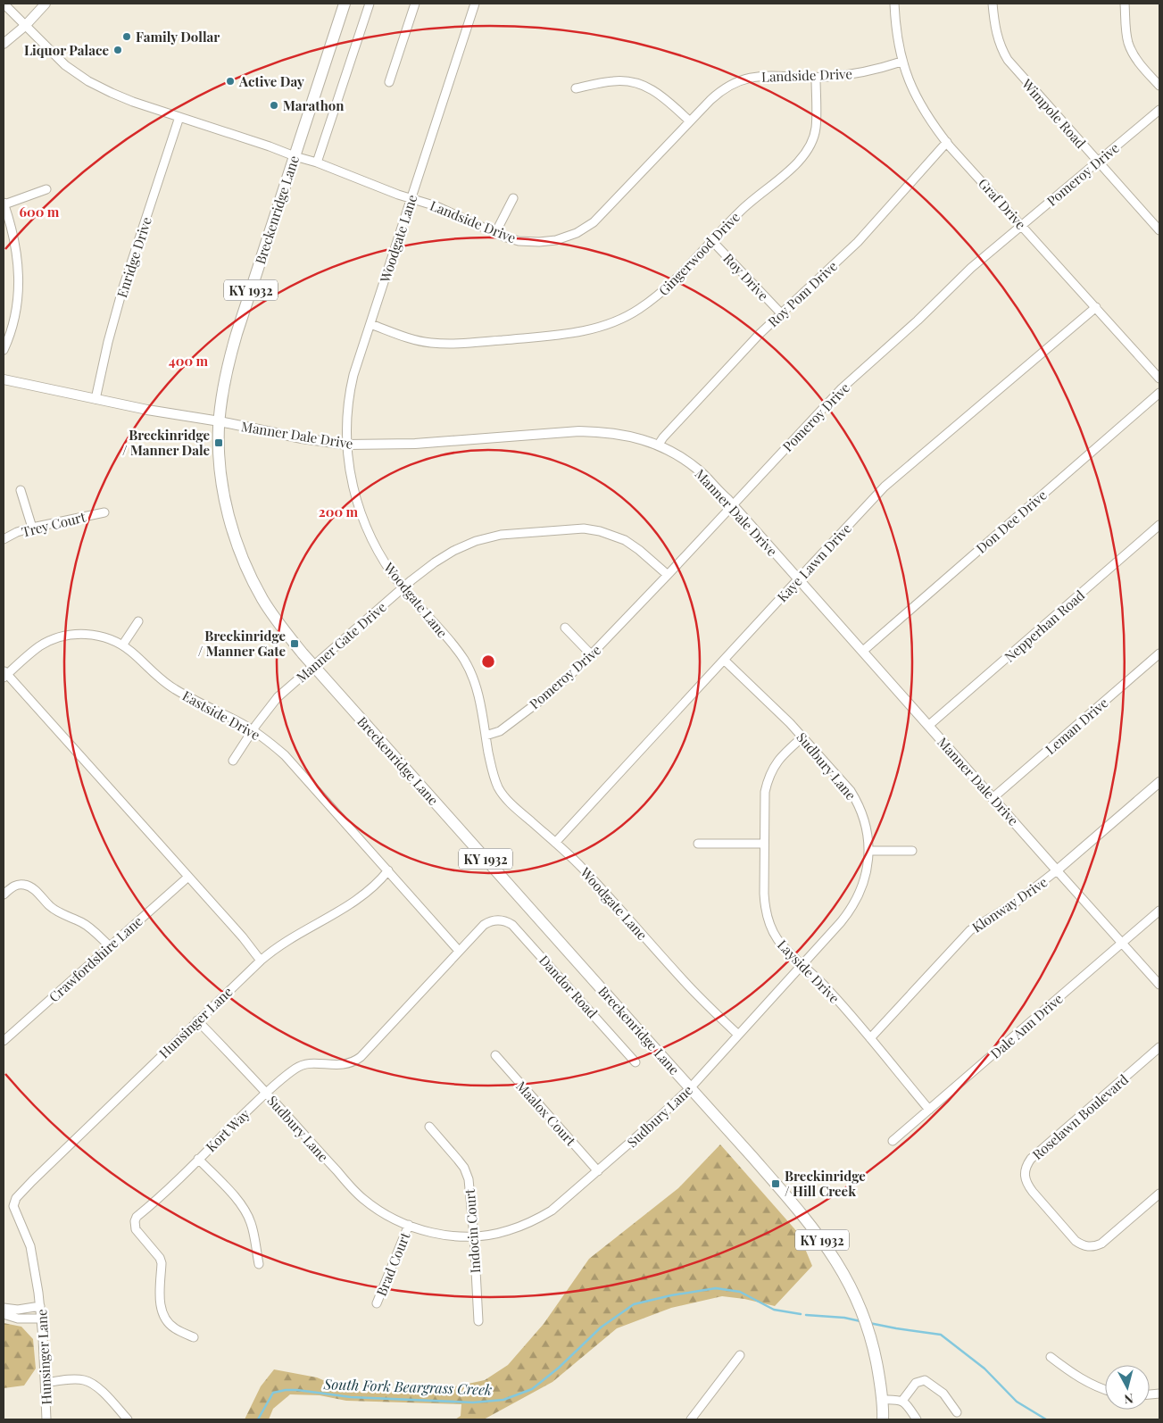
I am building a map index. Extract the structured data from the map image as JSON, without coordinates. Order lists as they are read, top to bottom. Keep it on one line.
{"streets":{"main road":["Breckenridge Lane","KY 1932"],"street":["Landside Drive","Wimpole Road","Pomeroy Drive","Graf Drive","Woodgate Lane","Gingerwood Drive","Enridge Drive","Roy Drive","Roy Pom Drive","Manner Dale Drive","Don Dee Drive","Trey Court","Kaye Lawn Drive","Nepperhan Road","Manner Gate Drive","Eastside Drive","Leman Drive","Sudbury Lane","Klonway Drive","Crawfordshire Lane","Layside Drive","Dandor Road","Hunsinger Lane","Dale Ann Drive","Maalox Court","Roselawn Boulevard","Kort Way","Indocin Court","Brad Court"]},"crossings":[["Landside Drive","Graf Drive"],["Landside Drive","Breckenridge Lane"],["Landside Drive","Woodgate Lane"],["Landside Drive","Gingerwood Drive"],["Landside Drive","Enridge Drive"],["Wimpole Road","Pomeroy Drive"],["Pomeroy Drive","Graf Drive"],["Pomeroy Drive","Woodgate Lane"],["Pomeroy Drive","Manner Dale Drive"],["Pomeroy Drive","Manner Gate Drive"],["Graf Drive","Roy Pom Drive"],["Graf Drive","Kaye Lawn Drive"],["Breckenridge Lane","Manner Dale Drive"],["Breckenridge Lane","Manner Gate Drive"],["Breckenridge Lane","Sudbury Lane"],["Woodgate Lane","Gingerwood Drive"],["Woodgate Lane","Manner Dale Drive"],["Woodgate Lane","Kaye Lawn Drive"],["Woodgate Lane","Manner Gate Drive"],["Woodgate Lane","Sudbury Lane"],["Gingerwood Drive","Roy Drive"],["Enridge Drive","Manner Dale Drive"],["Roy Drive","Roy Pom Drive"],["Roy Pom Drive","Manner Dale Drive"],["Manner Dale Drive","Don Dee Drive"],["Manner Dale Drive","Kaye Lawn Drive"],["Manner Dale Drive","Nepperhan Road"],["Manner Dale Drive","Leman Drive"],["Manner Dale Drive","Klonway Drive"],["Manner Dale Drive","Dale Ann Drive"],["Kaye Lawn Drive","Sudbury Lane"],["Manner Gate Drive","Eastside Drive"],["Eastside Drive","Hunsinger Lane"],["Eastside Drive","Kort Way"],["Sudbury Lane","Layside Drive"],["Sudbury Lane","Hunsinger Lane"],["Sudbury Lane","Maalox Court"],["Sudbury Lane","Kort Way"],["Sudbury Lane","Indocin Court"],["Sudbury Lane","Brad Court"],["Klonway Drive","Layside Drive"],["Layside Drive","Dale Ann Drive"],["Dandor Road","Kort Way"]],"water":["South Fork Beargrass Creek"],"places":{"other":["Family Dollar","Liquor Palace","Active Day","Marathon"],"transit":["Breckinridge / Manner Dale","Breckinridge / Manner Gate","Breckinridge / Hill Creek"]},"north":"bottom","rings":["600 m","400 m","200 m"]}
